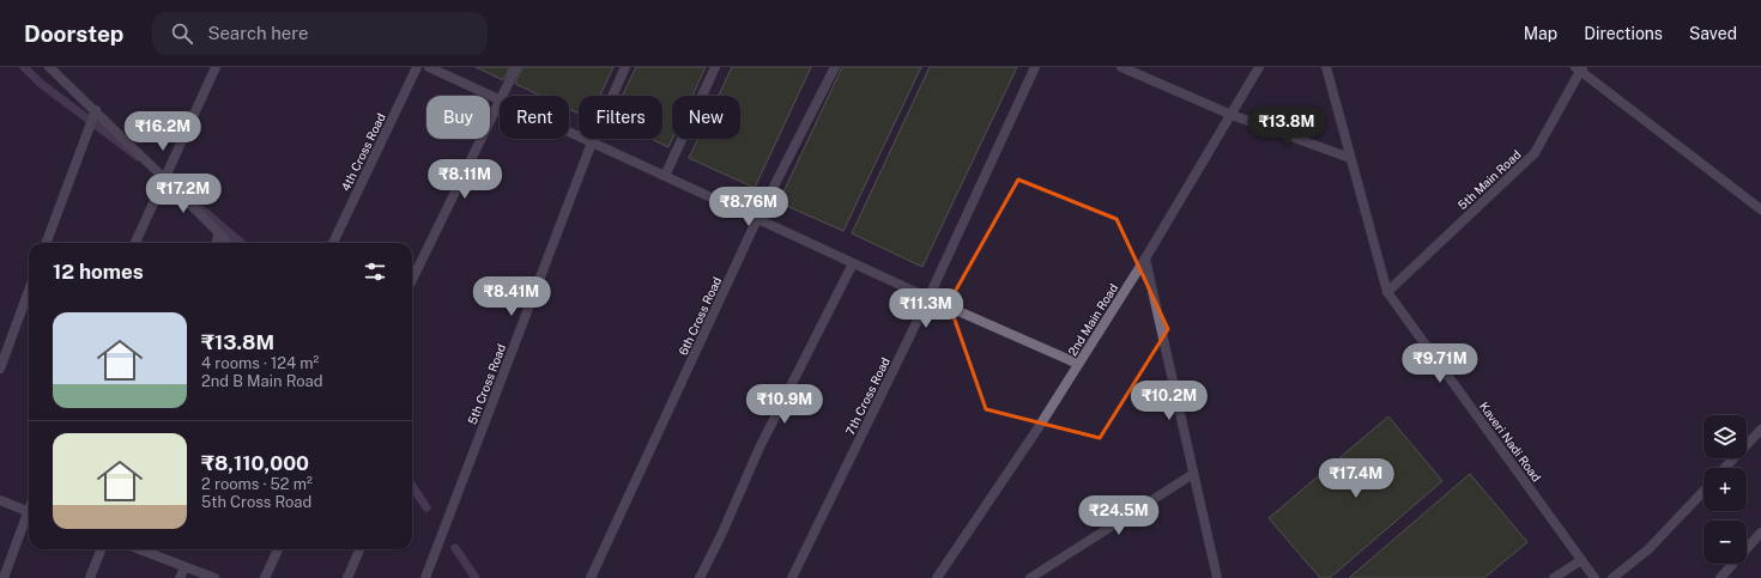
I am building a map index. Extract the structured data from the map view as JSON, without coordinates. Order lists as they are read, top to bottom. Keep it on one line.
{"streets":{"street":["4th Cross Road","5th Main Road","6th Cross Road","2nd Main Road","5th Cross Road","7th Cross Road","Kaveri Nadi Road"]},"crossings":[["5th Main Road","Kaveri Nadi Road"]],"page":{"header":"Doorstep","search":"Search here","nav":["Map","Directions","Saved"],"chip":["Buy","Rent","Filters","New"],"price":["₹13.8M","₹16.2M","₹8.11M","₹17.2M","₹8.76M","₹8.41M","₹11.3M","₹9.71M","₹10.2M","₹10.9M","₹17.4M","₹24.5M"],"heading":"12 homes","list":[{"name":"₹13.8M","note":"4 rooms · 124 m² · 2nd B Main Road"},{"name":"₹8,110,000","note":"2 rooms · 52 m² · 5th Cross Road"}],"map_buttons":["+","−"]}}
